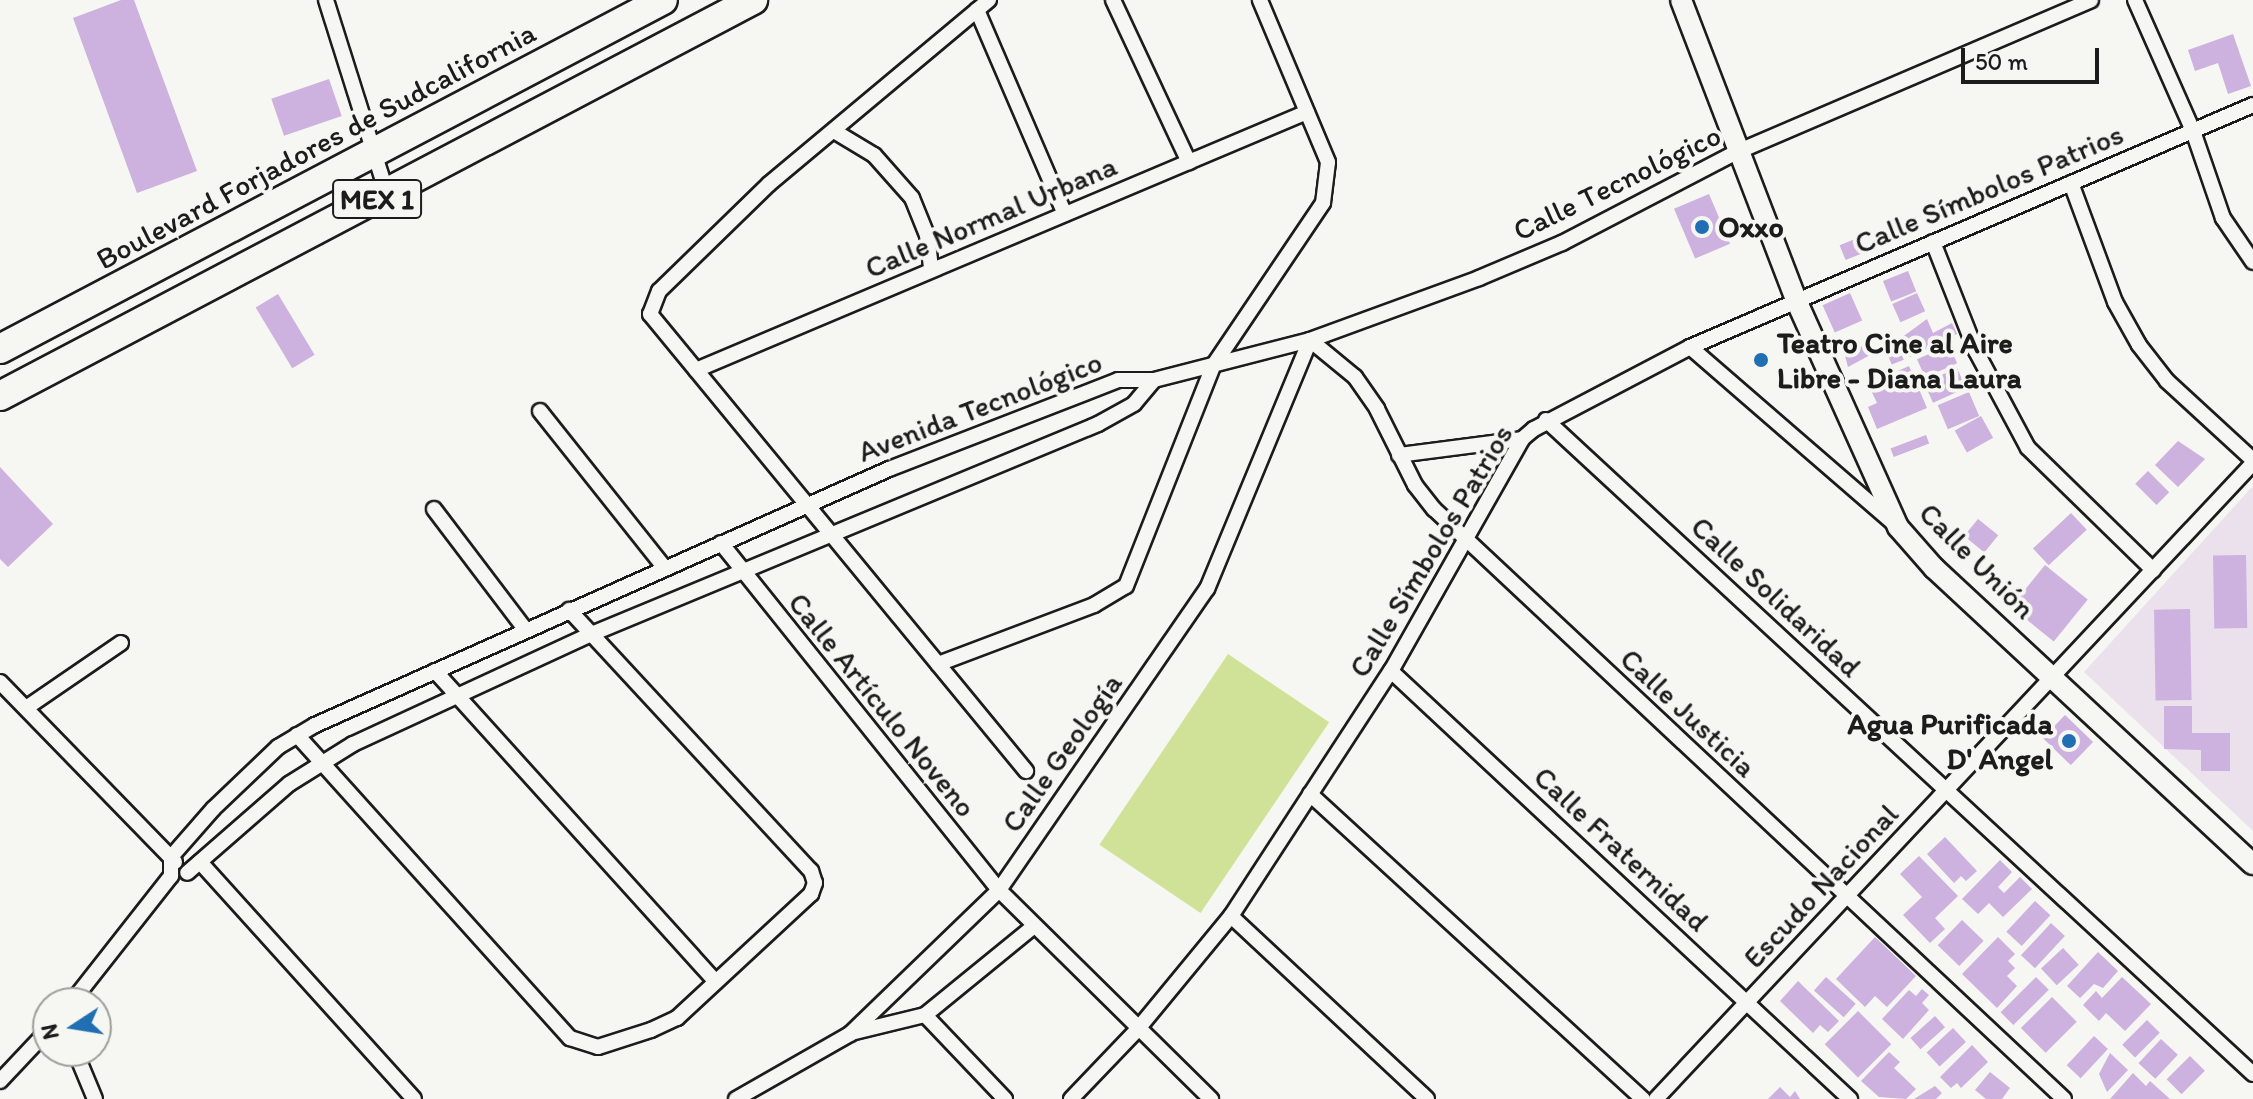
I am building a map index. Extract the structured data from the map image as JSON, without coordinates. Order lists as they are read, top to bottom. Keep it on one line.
{"streets":{"highway":["Boulevard Forjadores de Sudcalifornia","MEX 1"],"street":["Calle Tecnológico","Calle Símbolos Patrios","Calle Normal Urbana","Avenida Tecnológico","Calle Unión","Calle Solidaridad","Calle Artículo Noveno","Calle Justicia","Calle Geología","Calle Fraternidad","Escudo Nacional"]},"crossings":[["Calle Tecnológico","Avenida Tecnológico"],["Calle Tecnológico","Calle Unión"],["Calle Tecnológico","Calle Justicia"],["Calle Tecnológico","Calle Geología"],["Calle Símbolos Patrios","Calle Unión"],["Calle Símbolos Patrios","Calle Solidaridad"],["Calle Símbolos Patrios","Calle Artículo Noveno"],["Calle Símbolos Patrios","Calle Justicia"],["Calle Símbolos Patrios","Calle Fraternidad"],["Avenida Tecnológico","Calle Artículo Noveno"],["Calle Unión","Escudo Nacional"],["Calle Solidaridad","Escudo Nacional"],["Calle Artículo Noveno","Calle Geología"],["Calle Justicia","Calle Geología"],["Calle Justicia","Escudo Nacional"],["Calle Fraternidad","Escudo Nacional"]],"places":["Oxxo","Teatro Cine al Aire Libre - Diana Laura","Agua Purificada D' Angel"],"scale_bar":"50 m","north":"left"}
